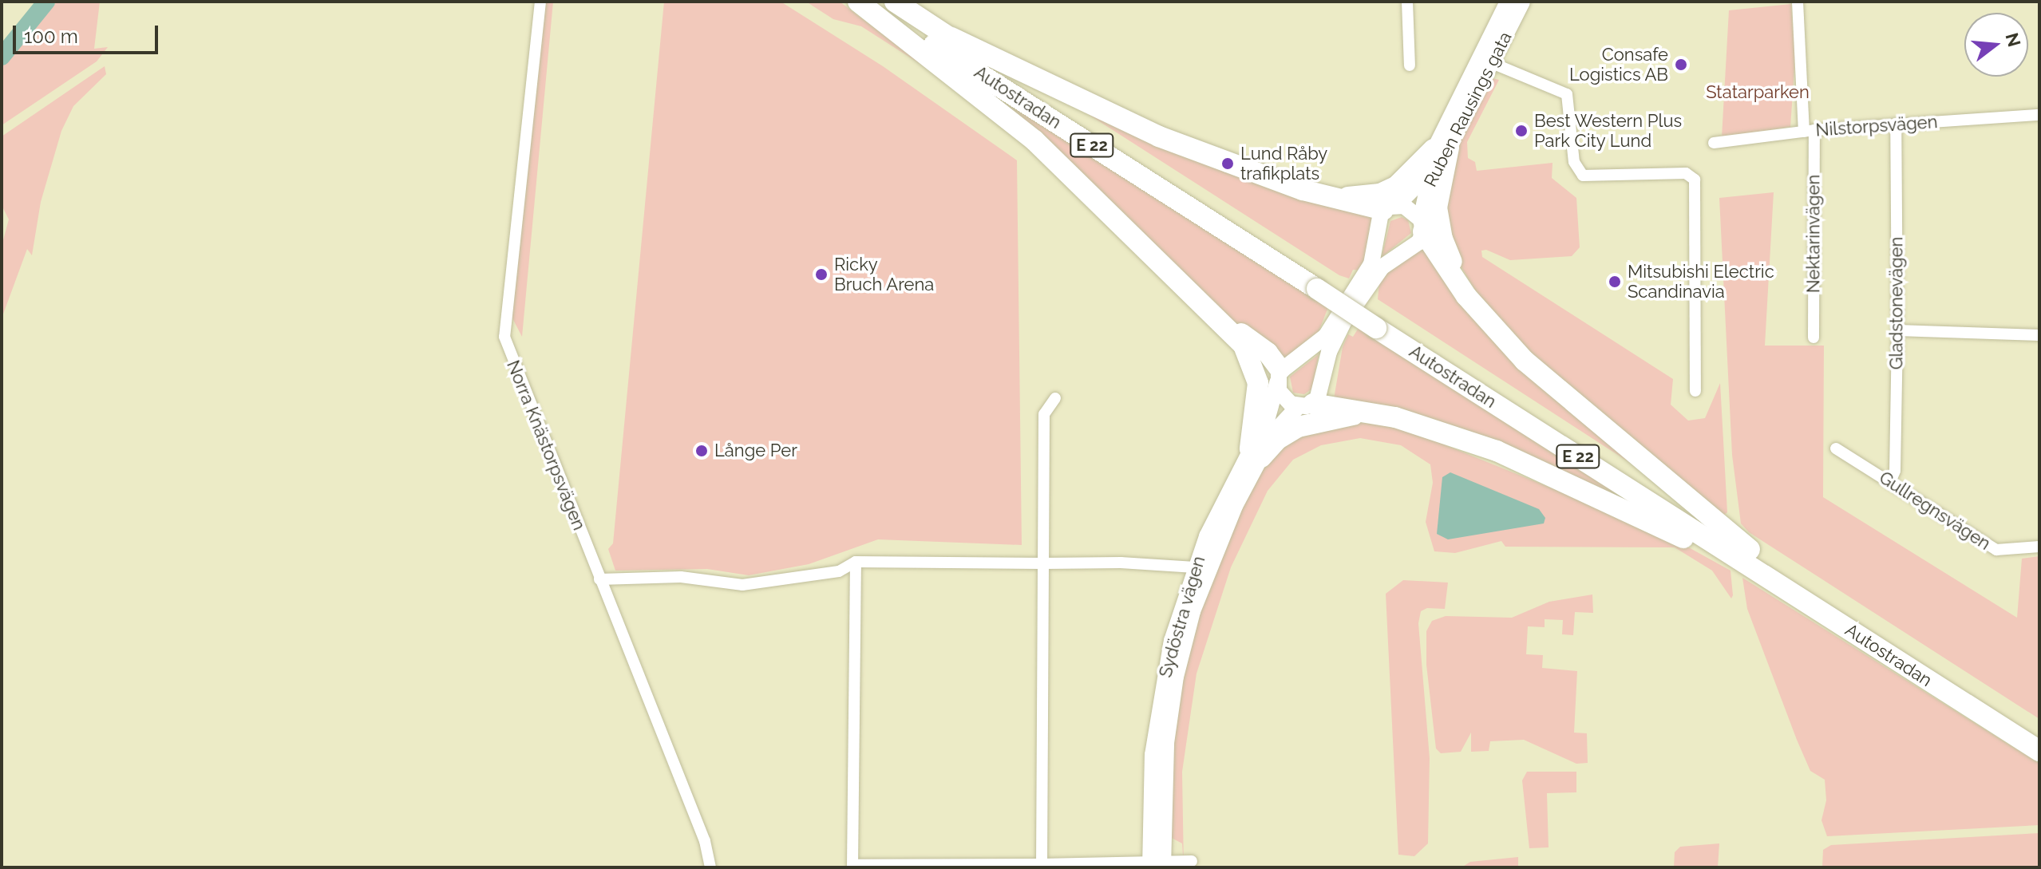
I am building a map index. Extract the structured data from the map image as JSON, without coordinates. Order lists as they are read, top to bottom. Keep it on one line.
{"streets":{"highway":["Autostradan","E 22"],"main road":["Ruben Rausings gata","Sydöstra vägen"],"street":["Nilstorpsvägen","Nektarinvägen","Gladstonevägen","Norra Knästorpsvägen","Gullregnsvägen"]},"crossings":[["Nilstorpsvägen","Nektarinvägen"],["Nilstorpsvägen","Gladstonevägen"],["Gladstonevägen","Gullregnsvägen"]],"parks":["Statarparken"],"places":["Consafe Logistics AB","Best Western Plus Park City Lund","Lund Råby trafikplats","Ricky Bruch Arena","Mitsubishi Electric Scandinavia","Långe Per"],"scale_bar":"100 m","north":"right"}
